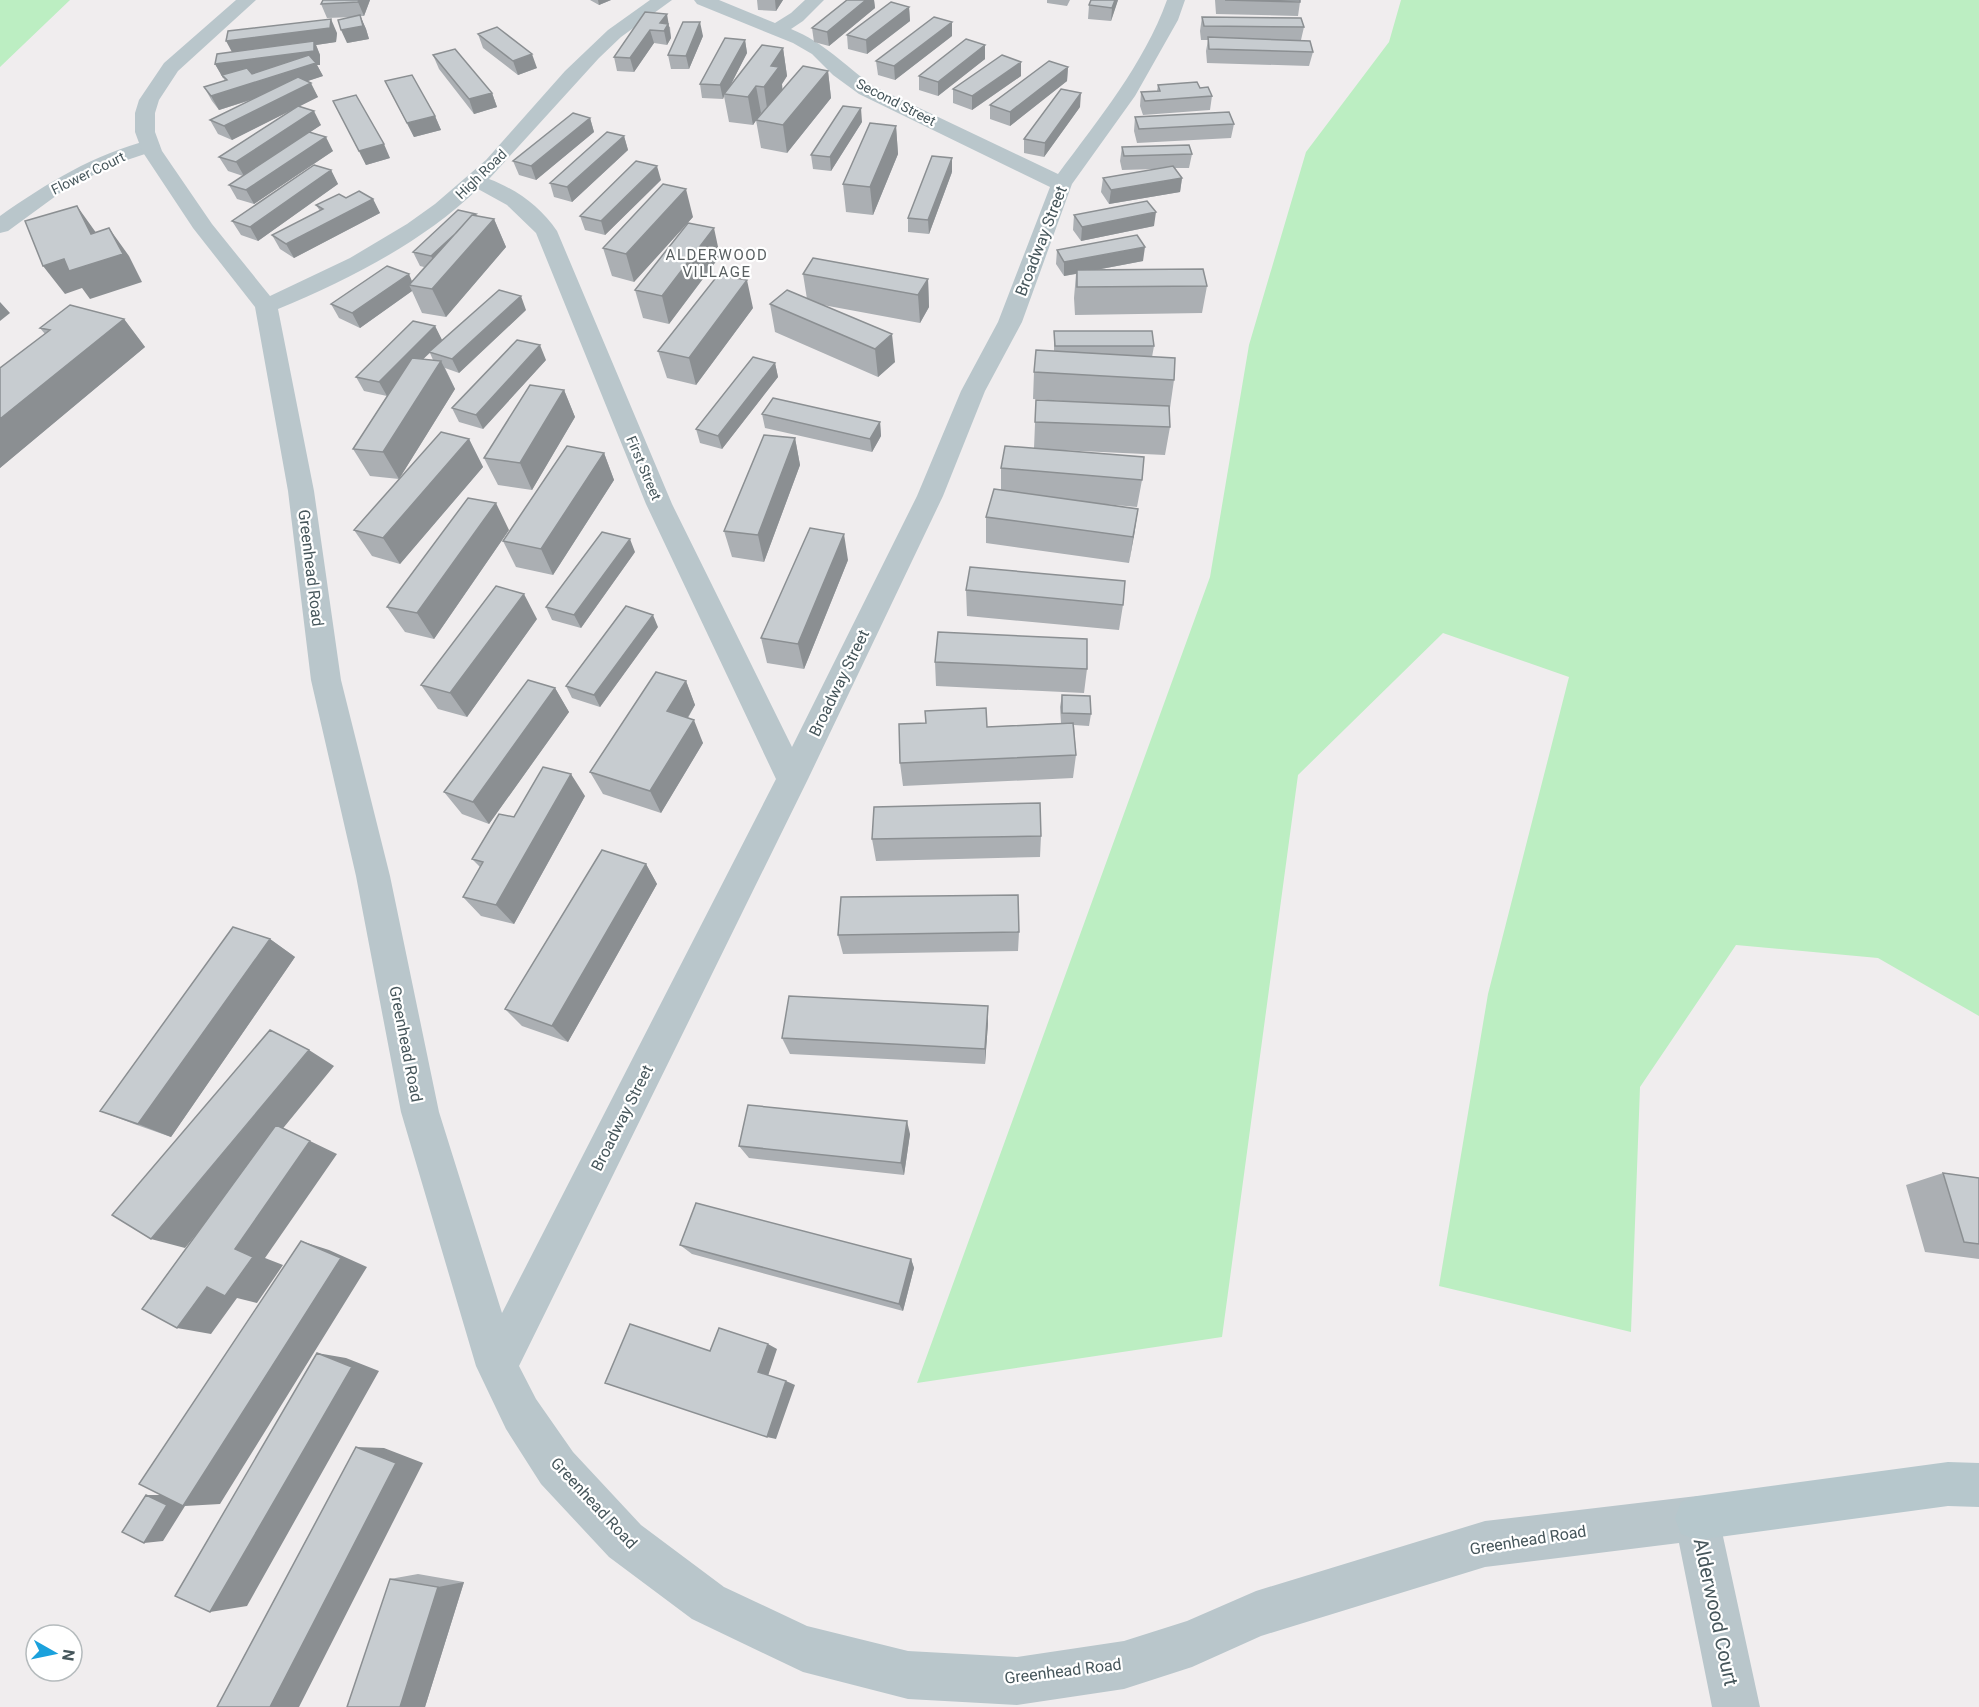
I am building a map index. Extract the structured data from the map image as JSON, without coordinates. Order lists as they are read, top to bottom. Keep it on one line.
{"streets":{"street":["Second Street","Flower Court","High Road","Broadway Street","First Street","Greenhead Road","Alderwood Court"]},"crossings":[["Second Street","Broadway Street"],["Flower Court","Greenhead Road"],["High Road","First Street"],["High Road","Greenhead Road"],["Broadway Street","First Street"],["Broadway Street","Greenhead Road"],["Greenhead Road","Alderwood Court"]],"districts":["ALDERWOOD VILLAGE"],"north":"right"}
